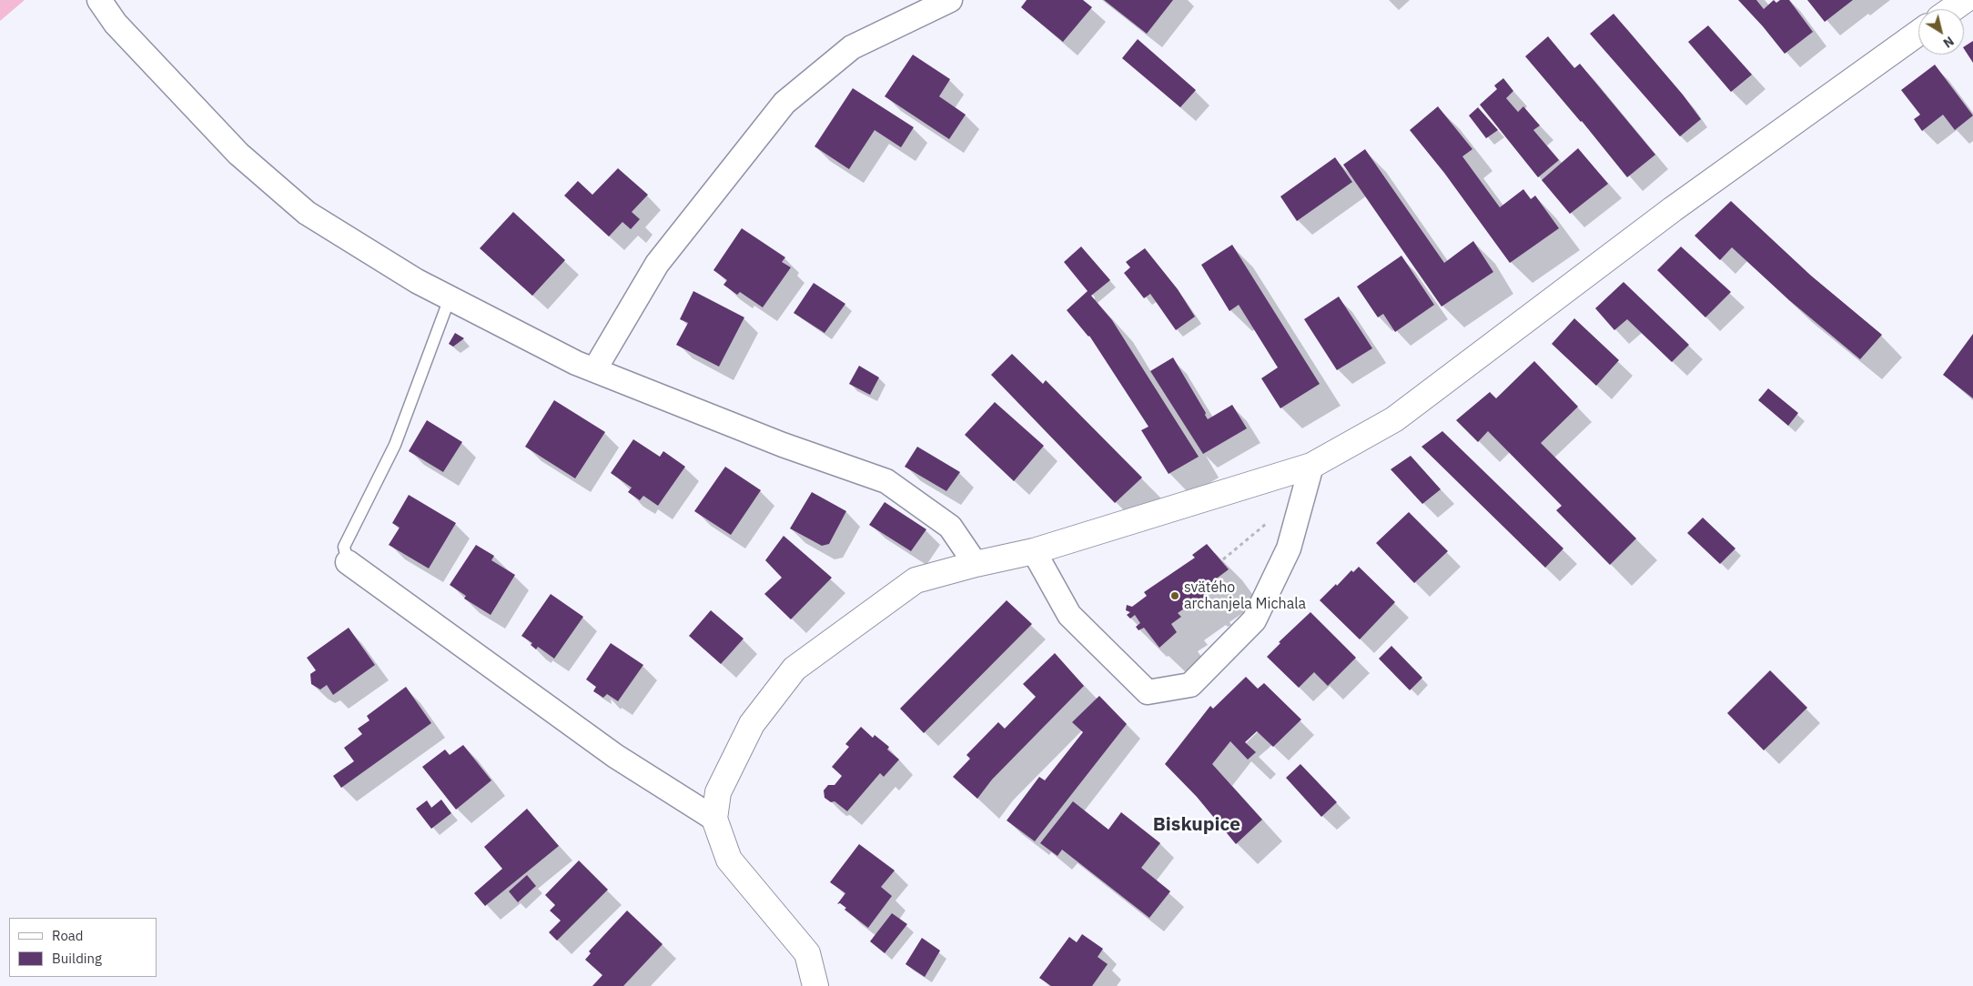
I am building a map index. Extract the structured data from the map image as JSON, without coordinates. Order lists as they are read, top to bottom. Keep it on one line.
{"districts":["Biskupice"],"places":["svätého archanjela Michala"],"legend":["Road","Building"],"north":"bottom right"}
